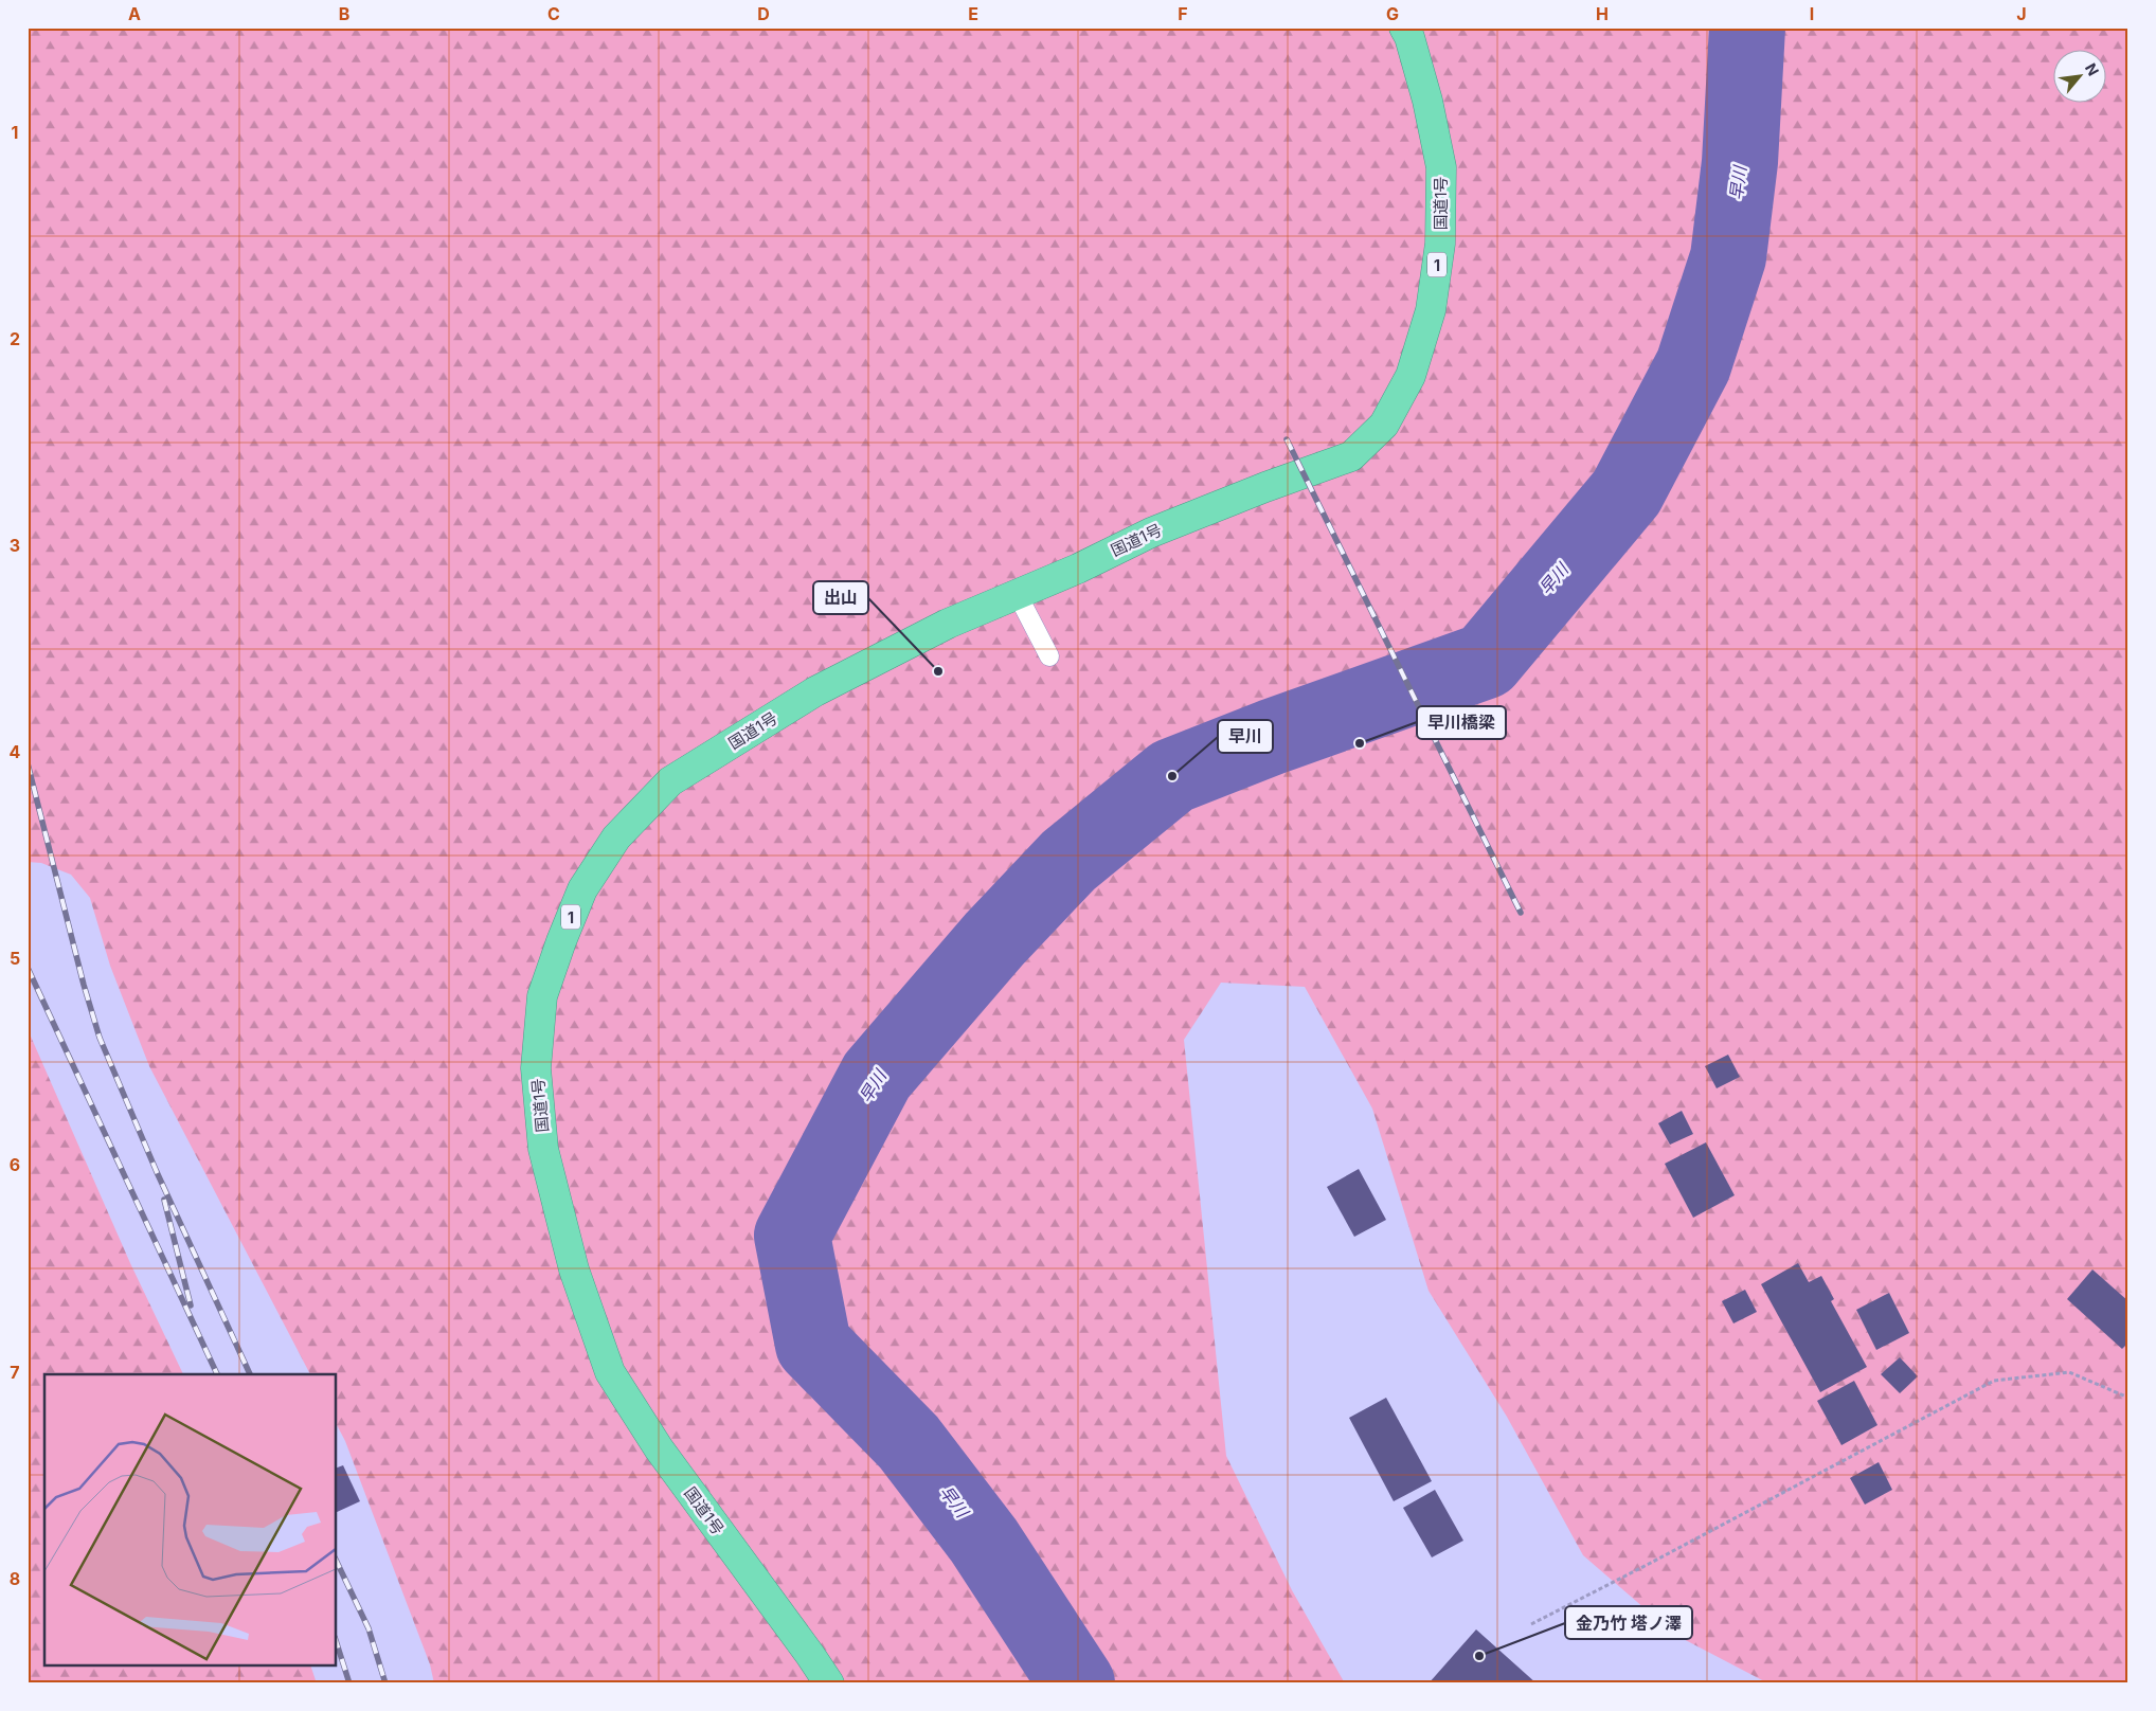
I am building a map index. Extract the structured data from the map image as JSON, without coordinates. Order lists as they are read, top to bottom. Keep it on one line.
{"streets":{"highway":["国道1号","1"]},"water":["早川"],"places":["出山","早川橋梁","早川","金乃竹 塔ノ澤"],"north":"top right","grid":{"columns":["A","B","C","D","E","F","G","H","I","J"],"rows":["1","2","3","4","5","6","7","8"]}}
